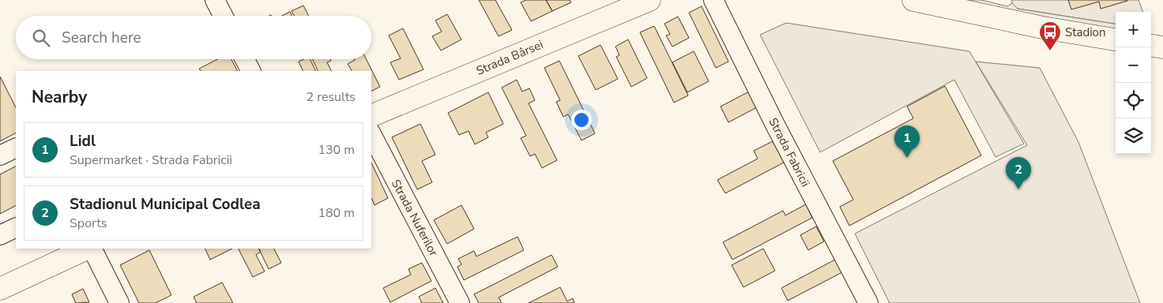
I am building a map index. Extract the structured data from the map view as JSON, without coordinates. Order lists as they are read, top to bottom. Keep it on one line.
{"streets":{"highway":["Strada Bârsei"],"street":["Strada Fabricii","Strada Nuferilor"]},"places":{"bus stop":["Stadion"]},"page":{"map_buttons":["+","−"],"search":"Search here","heading":["Nearby","2 results"],"list":[{"mark":"1","name":"Lidl","note":"Supermarket · Strada Fabricii","value":"130 m"},{"mark":"2","name":"Stadionul Municipal Codlea","note":"Sports","value":"180 m"}],"pins":["1","2"]}}
